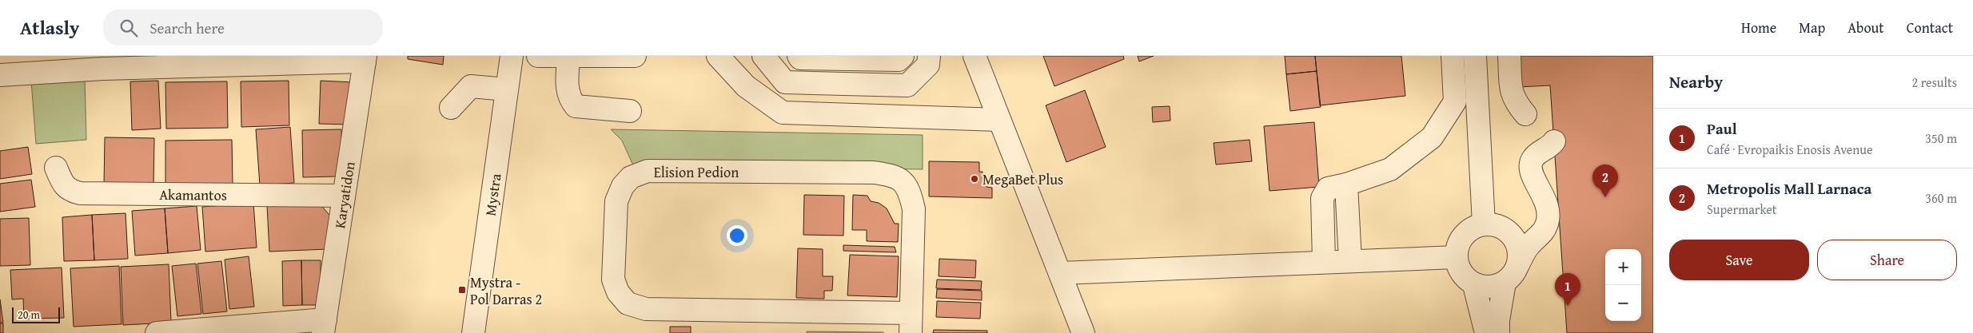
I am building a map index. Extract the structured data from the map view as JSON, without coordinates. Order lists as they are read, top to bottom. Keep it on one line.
{"streets":{"street":["Elision Pedion","Karyatidon","Akamantos","Mystra"]},"crossings":[["Karyatidon","Akamantos"]],"places":{"other":["MegaBet Plus"],"transit":["Mystra - Pol Darras 2"]},"scale_bar":"20 m","page":{"header":"Atlasly","search":"Search here","nav":["Home","Map","About","Contact"],"heading":["Nearby","2 results"],"list":[{"mark":"1","name":"Paul","note":"Café · Evropaikis Enosis Avenue","value":"350 m"},{"mark":"2","name":"Metropolis Mall Larnaca","note":"Supermarket","value":"360 m"}],"pins":["2","1"],"buttons":["Save","Share"],"map_buttons":["+","−"],"scale":"20 m"}}
